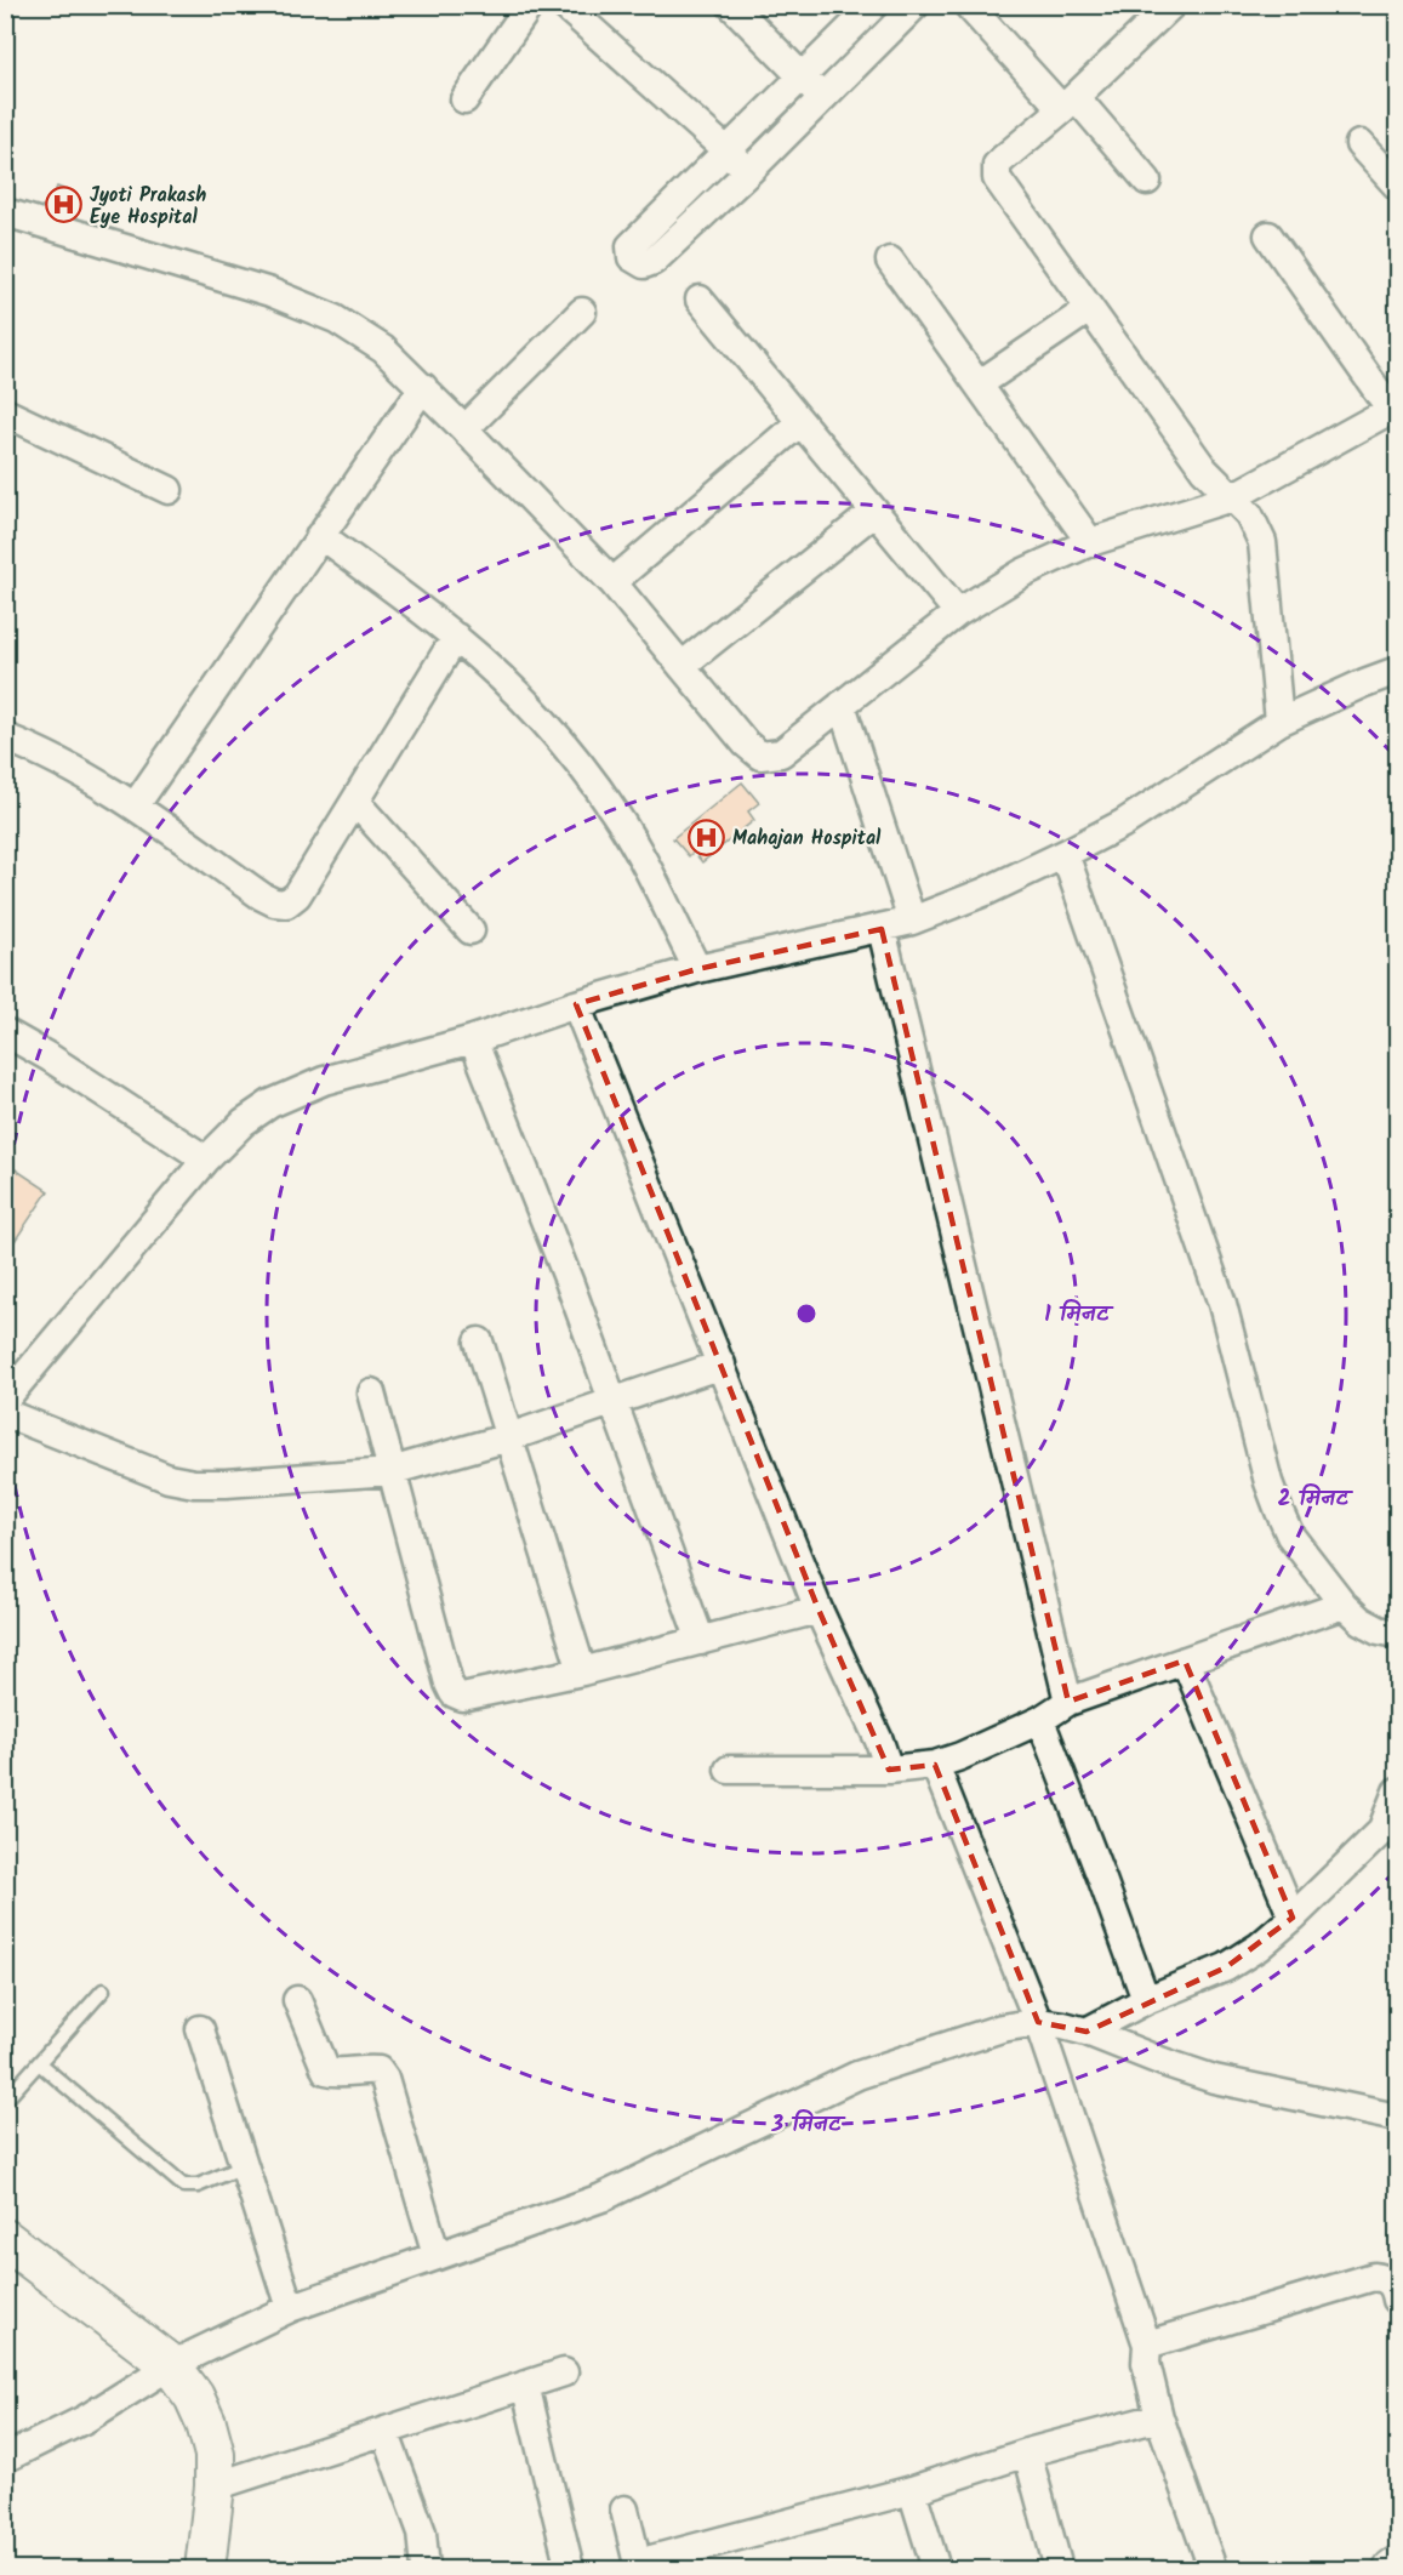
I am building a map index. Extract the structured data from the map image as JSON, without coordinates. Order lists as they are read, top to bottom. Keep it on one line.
{"places":{"hospital":["Jyoti Prakash Eye Hospital","Mahajan Hospital"]},"rings":["1 मिनट","2 मिनट","3 मिनट"]}
